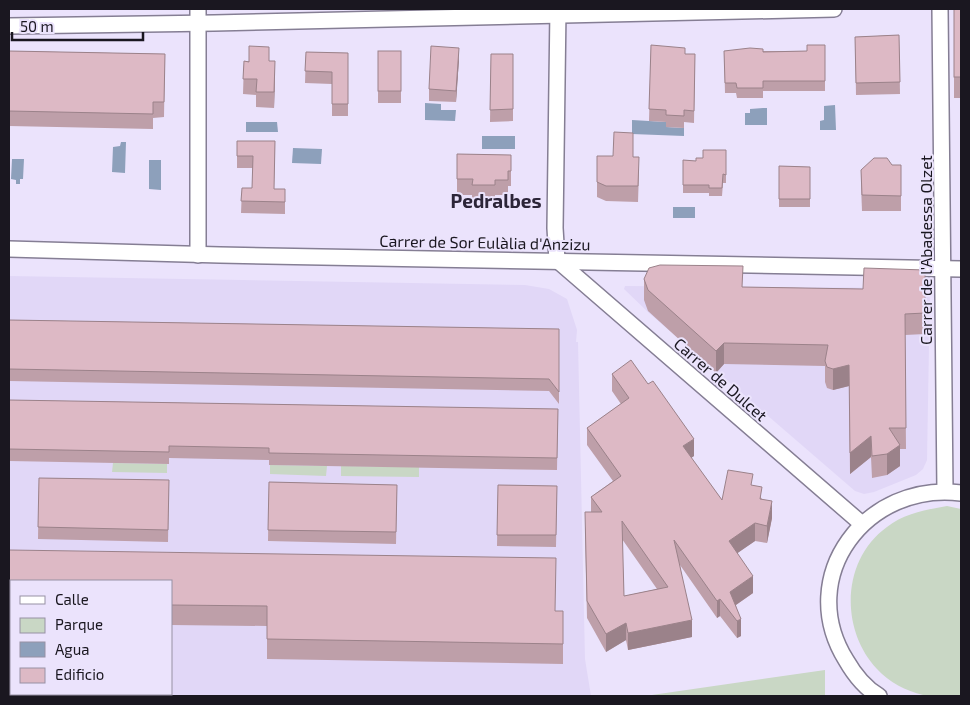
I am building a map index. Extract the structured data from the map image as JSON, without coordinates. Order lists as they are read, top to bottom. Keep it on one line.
{"streets":{"street":["Carrer de Sor Eulàlia d'Anzizu","Carrer de l'Abadessa Olzet","Carrer de Dulcet"]},"crossings":[["Carrer de Sor Eulàlia d'Anzizu","Carrer de l'Abadessa Olzet"],["Carrer de Sor Eulàlia d'Anzizu","Carrer de Dulcet"]],"districts":["Pedralbes"],"legend":["Calle","Parque","Agua","Edificio"],"scale_bar":"50 m"}
